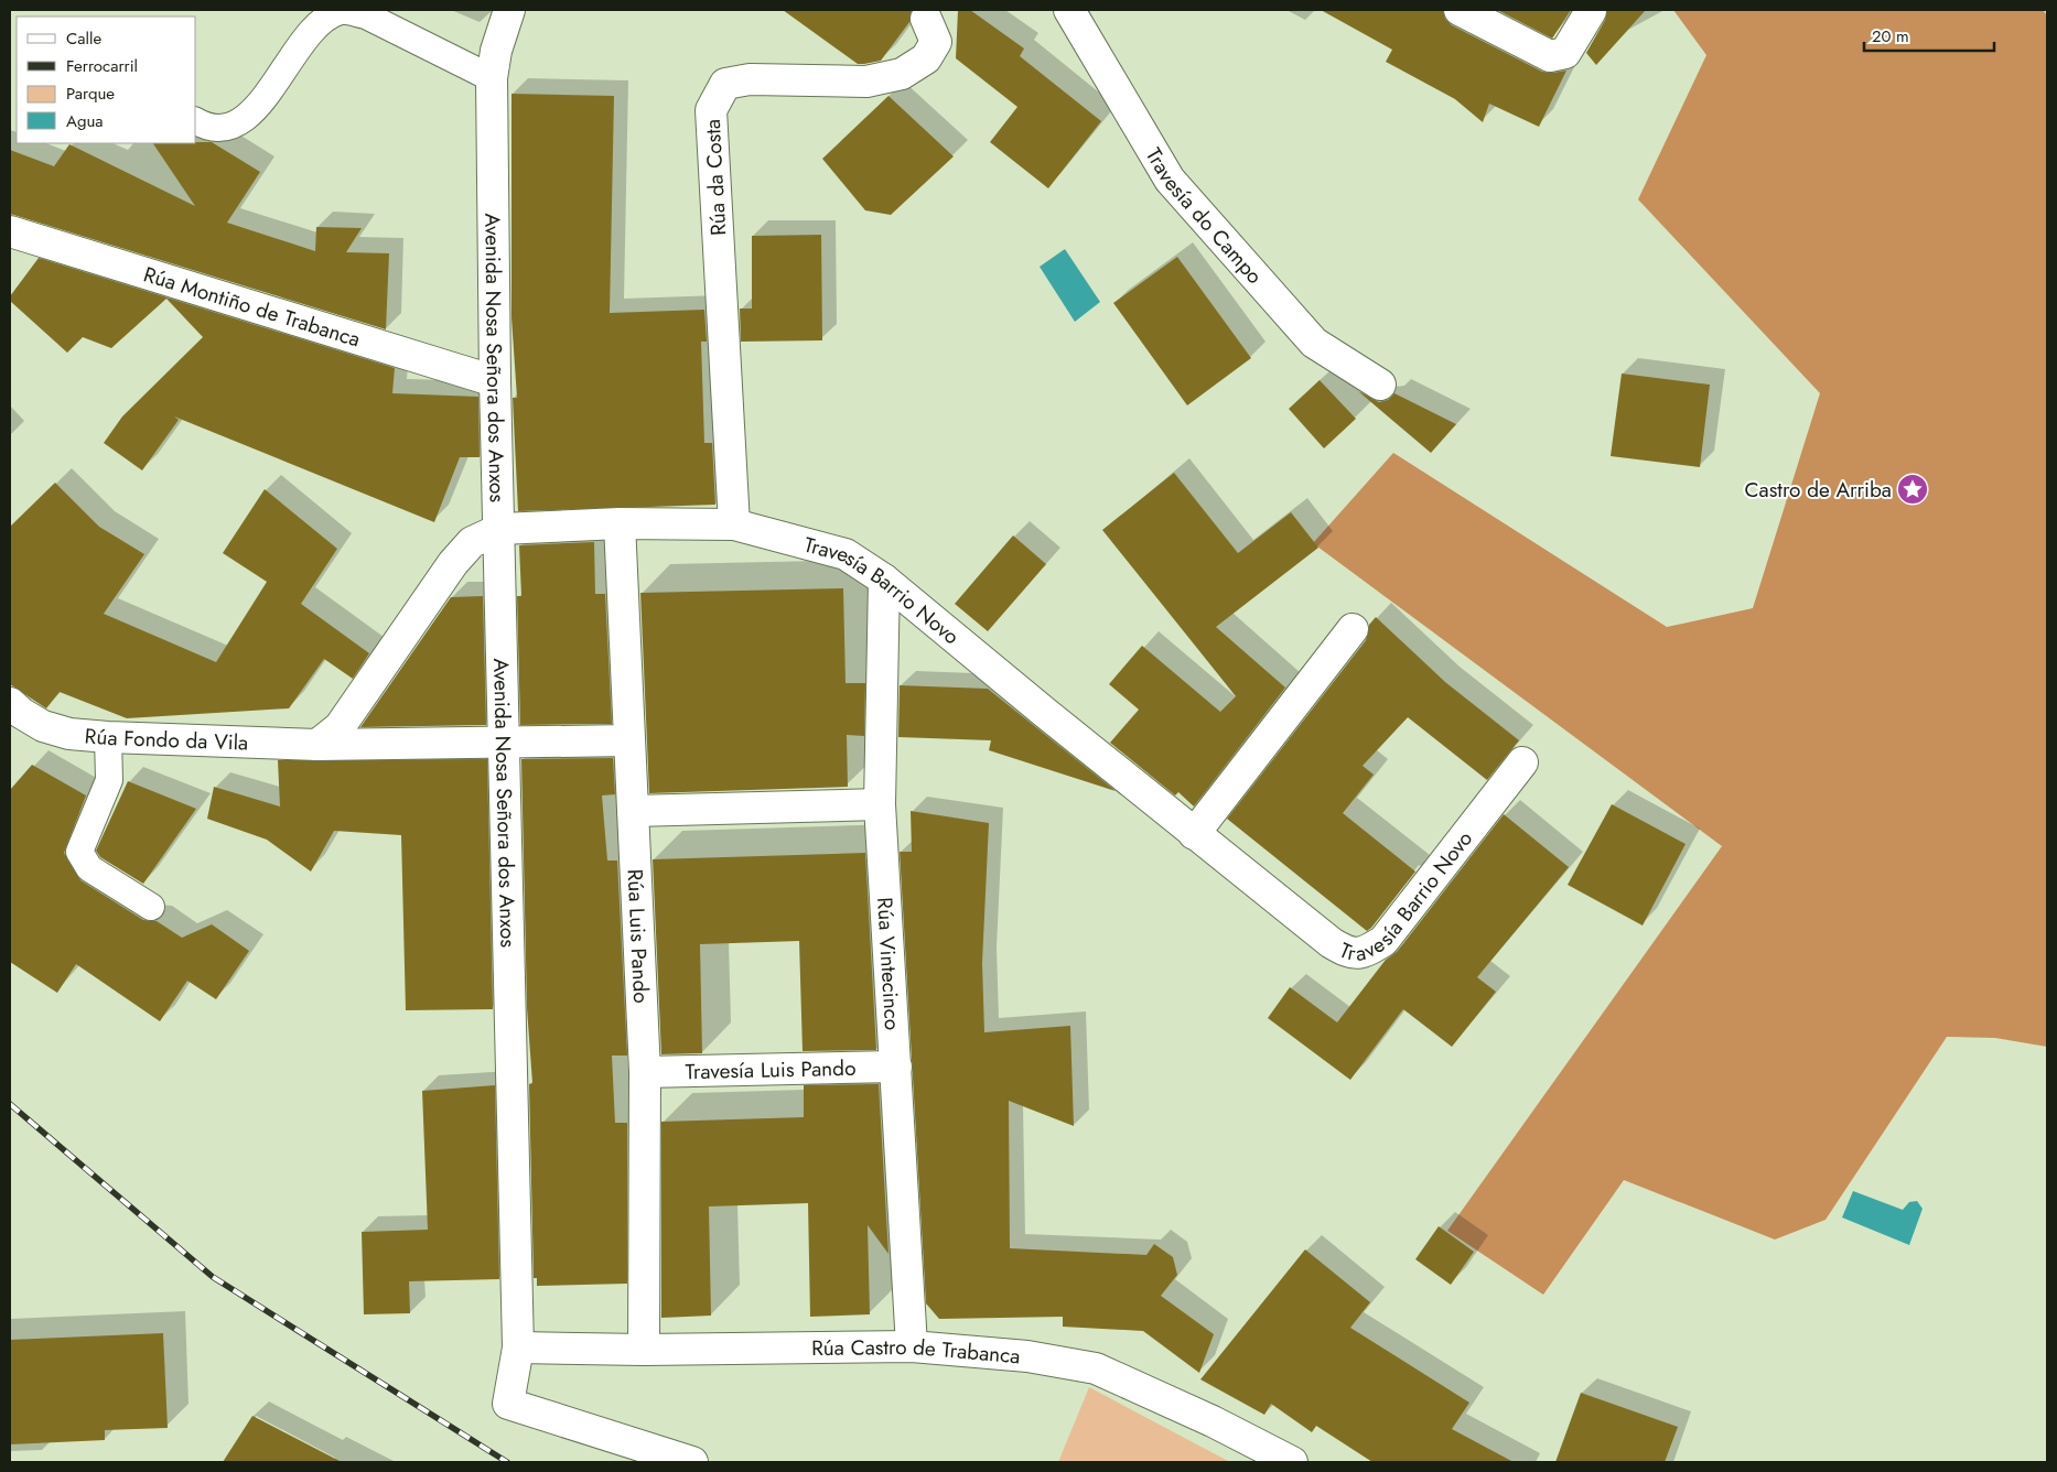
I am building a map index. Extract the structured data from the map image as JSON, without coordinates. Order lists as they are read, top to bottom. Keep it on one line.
{"streets":{"street":["Rúa da Costa","Travesía do Campo","Rúa Montiño de Trabanca","Avenida Nosa Señora dos Anxos","Travesía Barrio Novo","Rúa Fondo da Vila","Rúa Luis Pando","Rúa Vintecinco","Travesía Luis Pando","Rúa Castro de Trabanca"]},"crossings":[["Rúa da Costa","Travesía Barrio Novo"],["Rúa Montiño de Trabanca","Avenida Nosa Señora dos Anxos"],["Avenida Nosa Señora dos Anxos","Travesía Barrio Novo"],["Avenida Nosa Señora dos Anxos","Rúa Fondo da Vila"],["Avenida Nosa Señora dos Anxos","Rúa Castro de Trabanca"],["Travesía Barrio Novo","Rúa Luis Pando"],["Travesía Barrio Novo","Rúa Vintecinco"],["Rúa Fondo da Vila","Rúa Luis Pando"],["Rúa Luis Pando","Travesía Luis Pando"],["Rúa Luis Pando","Rúa Castro de Trabanca"],["Rúa Vintecinco","Travesía Luis Pando"],["Rúa Vintecinco","Rúa Castro de Trabanca"]],"places":{"place":["Castro de Arriba"]},"legend":["Calle","Ferrocarril","Parque","Agua"],"scale_bar":"20 m"}
